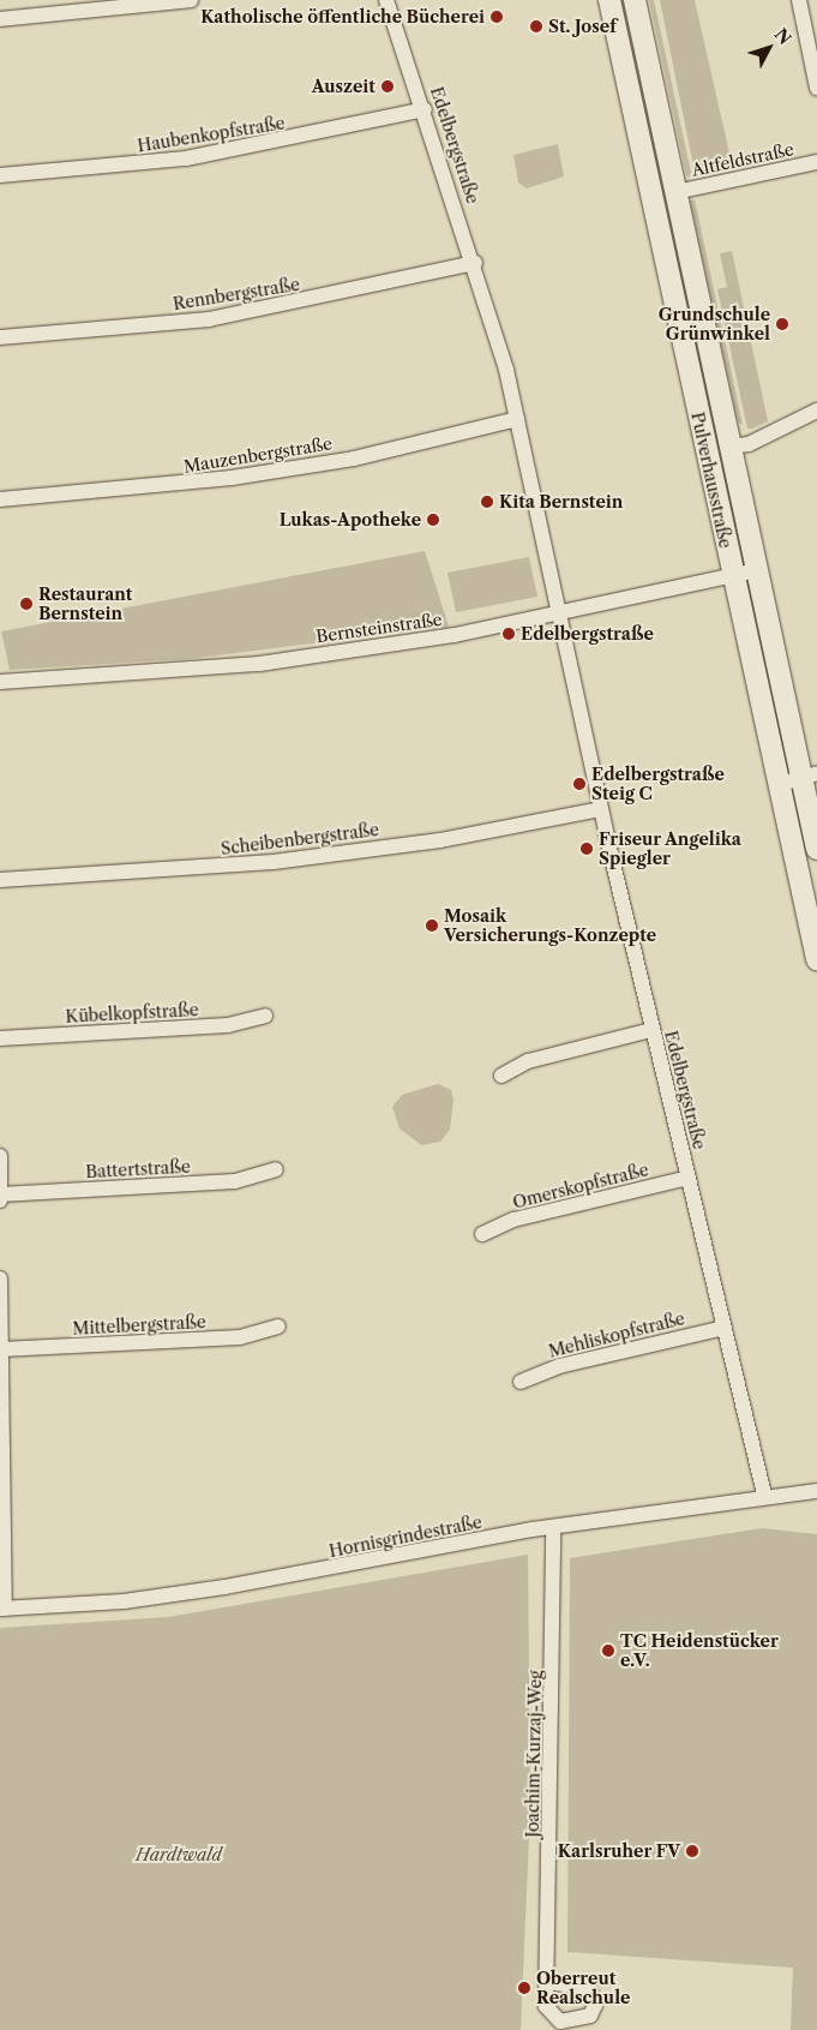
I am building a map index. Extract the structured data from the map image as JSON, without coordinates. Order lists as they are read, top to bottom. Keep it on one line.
{"streets":{"main road":["Pulverhausstraße"],"street":["Haubenkopfstraße","Edelbergstraße","Altfeldstraße","Rennbergstraße","Mauzenbergstraße","Bernsteinstraße","Scheibenbergstraße","Kübelkopfstraße","Battertstraße","Omerskopfstraße","Mittelbergstraße","Mehliskopfstraße","Hornisgrindestraße","Joachim-Kurzaj-Weg"]},"crossings":[["Haubenkopfstraße","Edelbergstraße"],["Edelbergstraße","Rennbergstraße"],["Edelbergstraße","Mauzenbergstraße"],["Edelbergstraße","Bernsteinstraße"],["Edelbergstraße","Scheibenbergstraße"],["Edelbergstraße","Omerskopfstraße"],["Edelbergstraße","Mehliskopfstraße"],["Edelbergstraße","Hornisgrindestraße"],["Altfeldstraße","Pulverhausstraße"],["Pulverhausstraße","Bernsteinstraße"],["Hornisgrindestraße","Joachim-Kurzaj-Weg"]],"parks":["Hardtwald"],"places":["Katholische öffentliche Bücherei","St. Josef","Auszeit","Grundschule Grünwinkel","Kita Bernstein","Lukas-Apotheke","Restaurant Bernstein","Edelbergstraße","Edelbergstraße Steig C","Friseur Angelika Spiegler","Mosaik Versicherungs-Konzepte","TC Heidenstücker e.V.","Karlsruher FV","Oberreut Realschule"],"north":"top right"}
